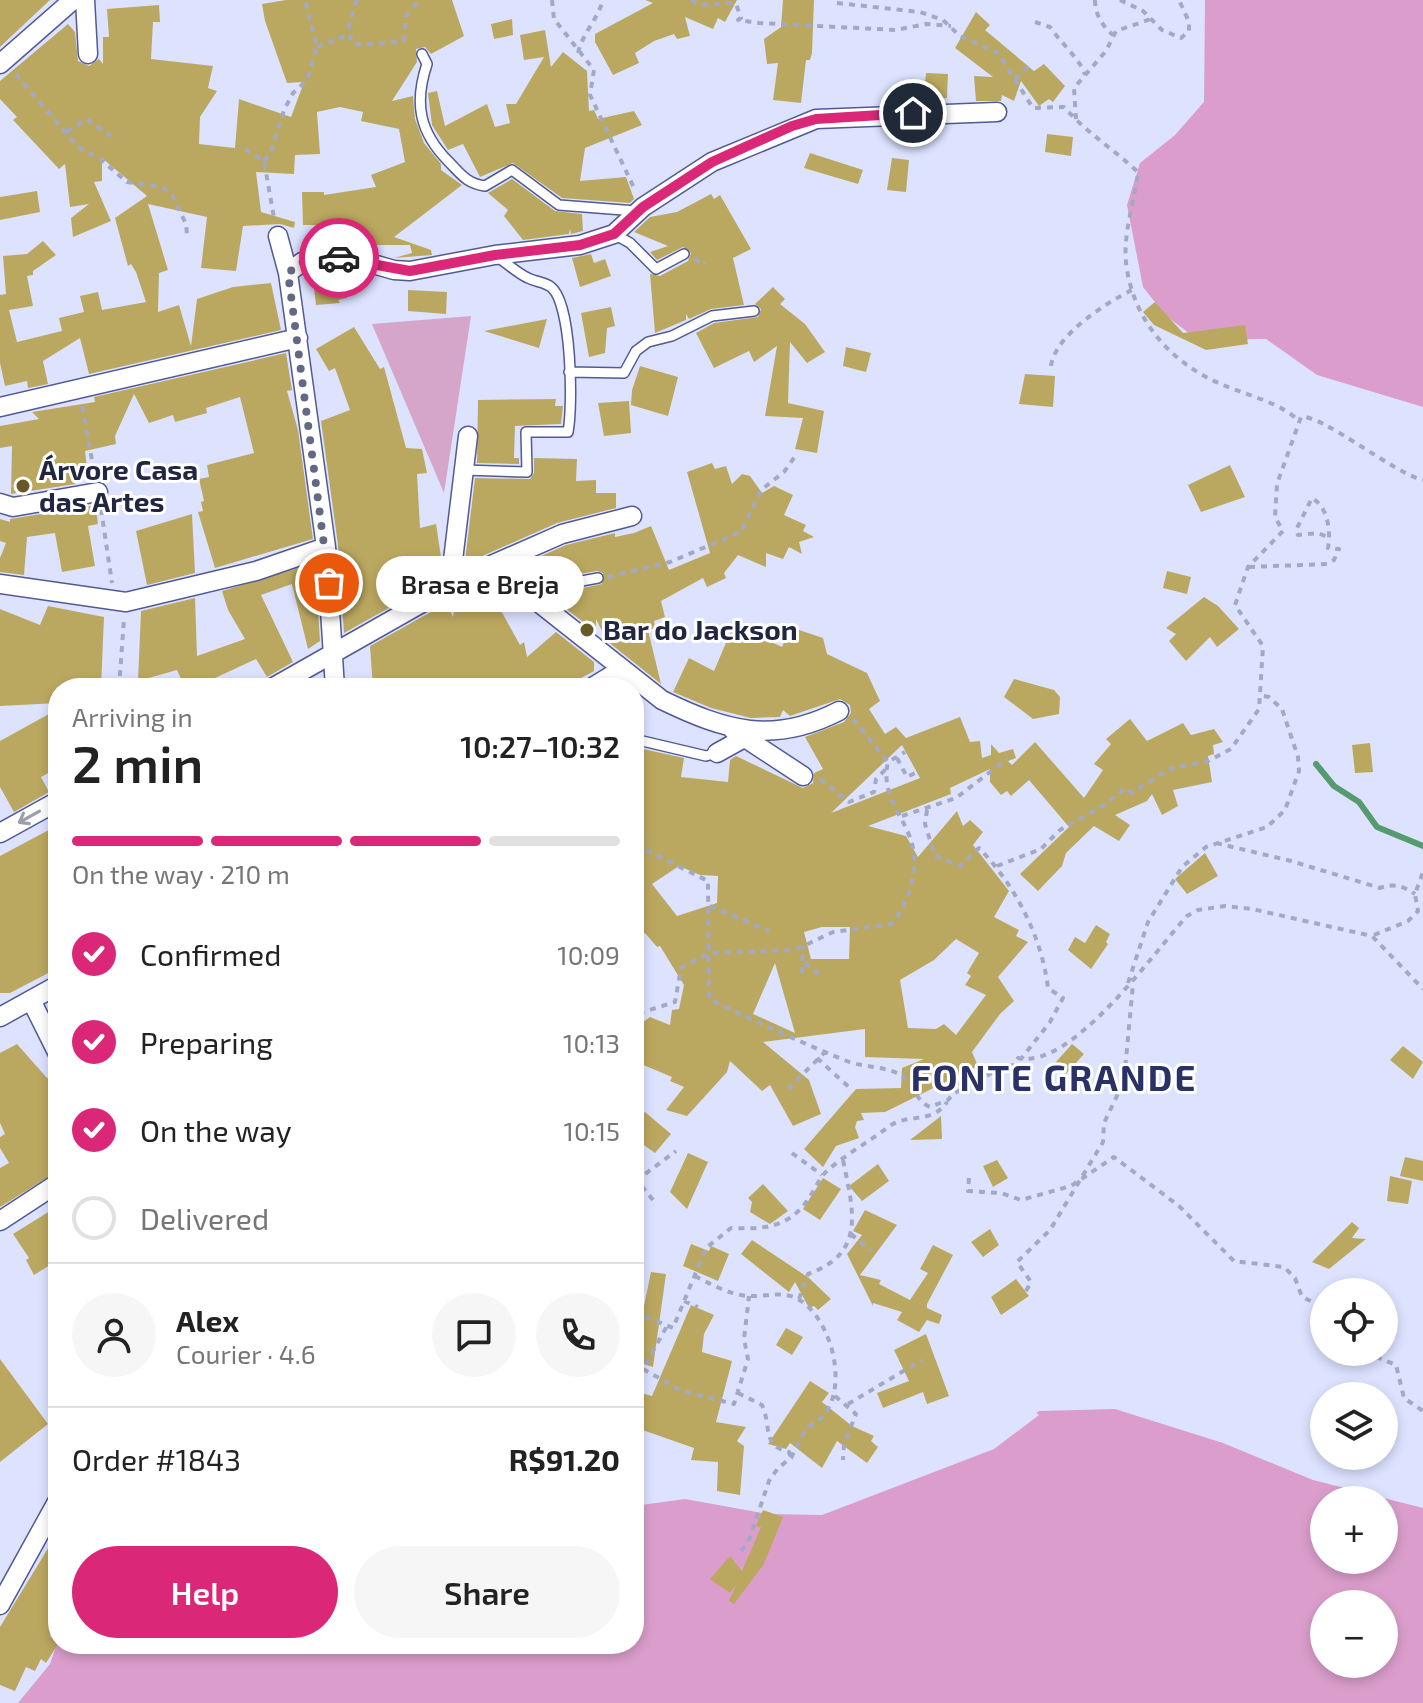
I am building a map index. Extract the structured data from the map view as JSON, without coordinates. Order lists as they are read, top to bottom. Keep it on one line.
{"districts":["FONTE GRANDE"],"places":["Árvore Casa das Artes","Brasa e Breja","Bar do Jackson"],"page":{"bubble":"Brasa e Breja","heading":["2 min","Arriving in","10:27–10:32"],"panel":["Alex","Courier · 4.6","Order #1843","R$91.20"],"bar":"On the way · 210 m","list":[["Confirmed","10:09"],["Preparing","10:13"],["On the way","10:15"],"Delivered"],"map_buttons":["+","−"],"buttons":["Help","Share"]}}
